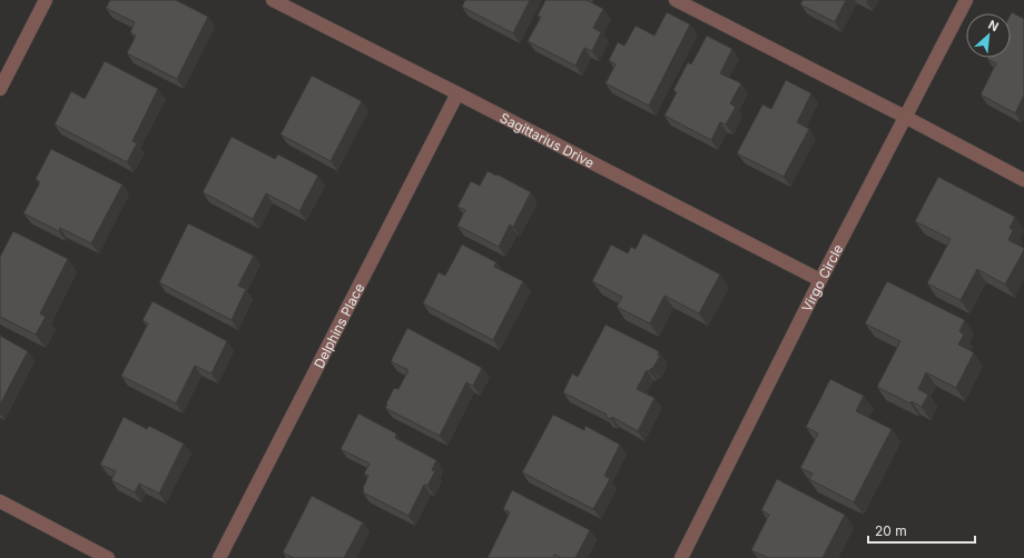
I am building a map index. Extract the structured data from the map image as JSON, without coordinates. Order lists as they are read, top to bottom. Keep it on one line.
{"streets":{"street":["Sagittarius Drive","Virgo Circle","Delphins Place"]},"crossings":[["Sagittarius Drive","Virgo Circle"],["Sagittarius Drive","Delphins Place"]],"scale_bar":"20 m","north":"top right"}
